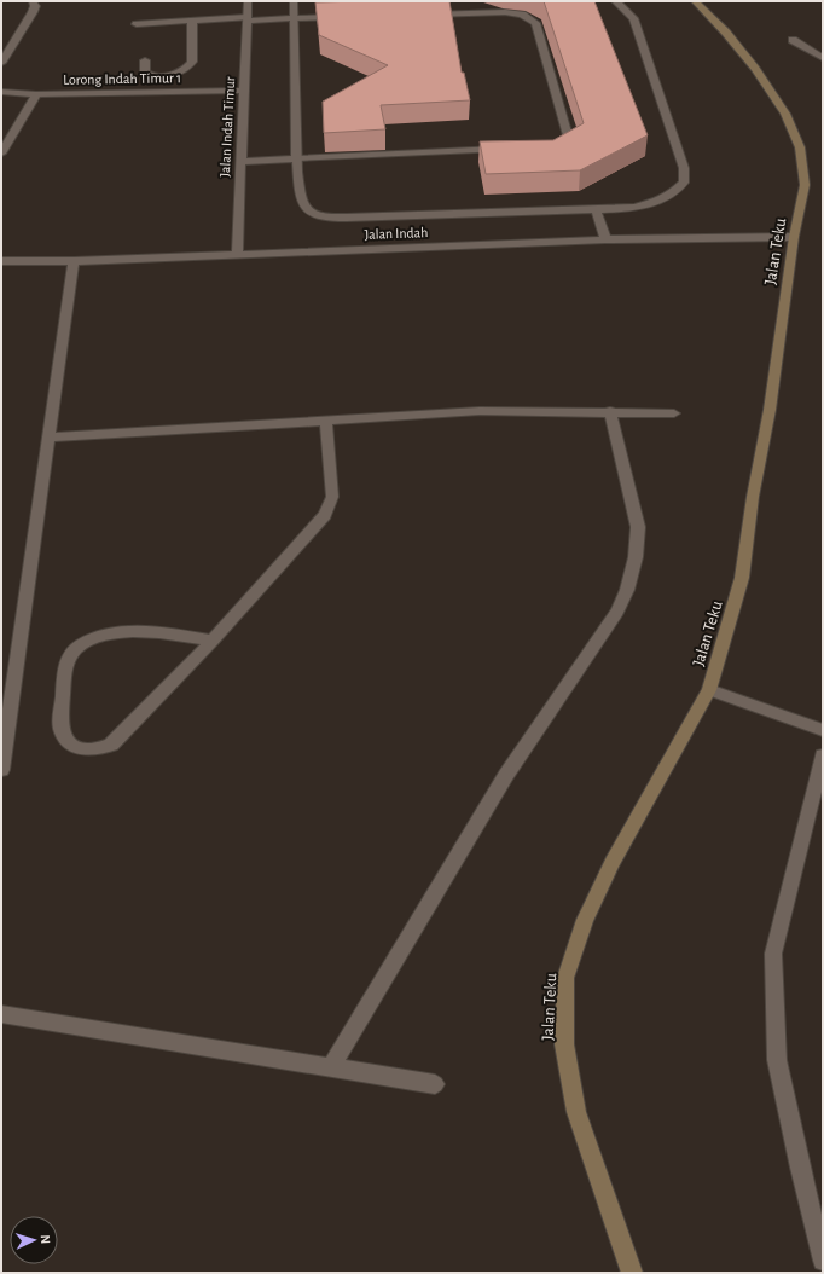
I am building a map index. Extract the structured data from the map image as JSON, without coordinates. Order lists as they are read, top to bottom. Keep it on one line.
{"streets":{"main road":["Jalan Teku"],"street":["Lorong Indah Timur 1","Jalan Indah Timur","Jalan Indah"]},"crossings":[["Lorong Indah Timur 1","Jalan Indah Timur"],["Jalan Indah Timur","Jalan Indah"],["Jalan Indah","Jalan Teku"]],"north":"right"}
